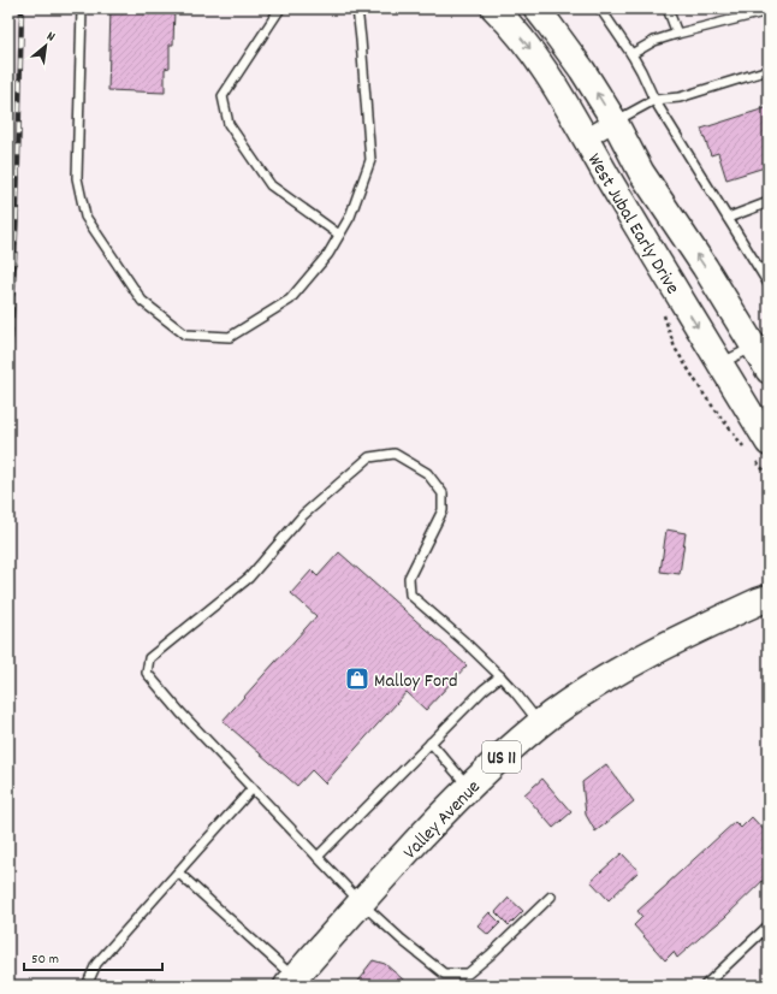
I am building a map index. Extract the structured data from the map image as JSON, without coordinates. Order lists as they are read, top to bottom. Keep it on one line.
{"streets":{"main road":["West Jubal Early Drive","US 11","Valley Avenue"]},"places":{"shop":["Malloy Ford"]},"scale_bar":"50 m","north":"top right"}
